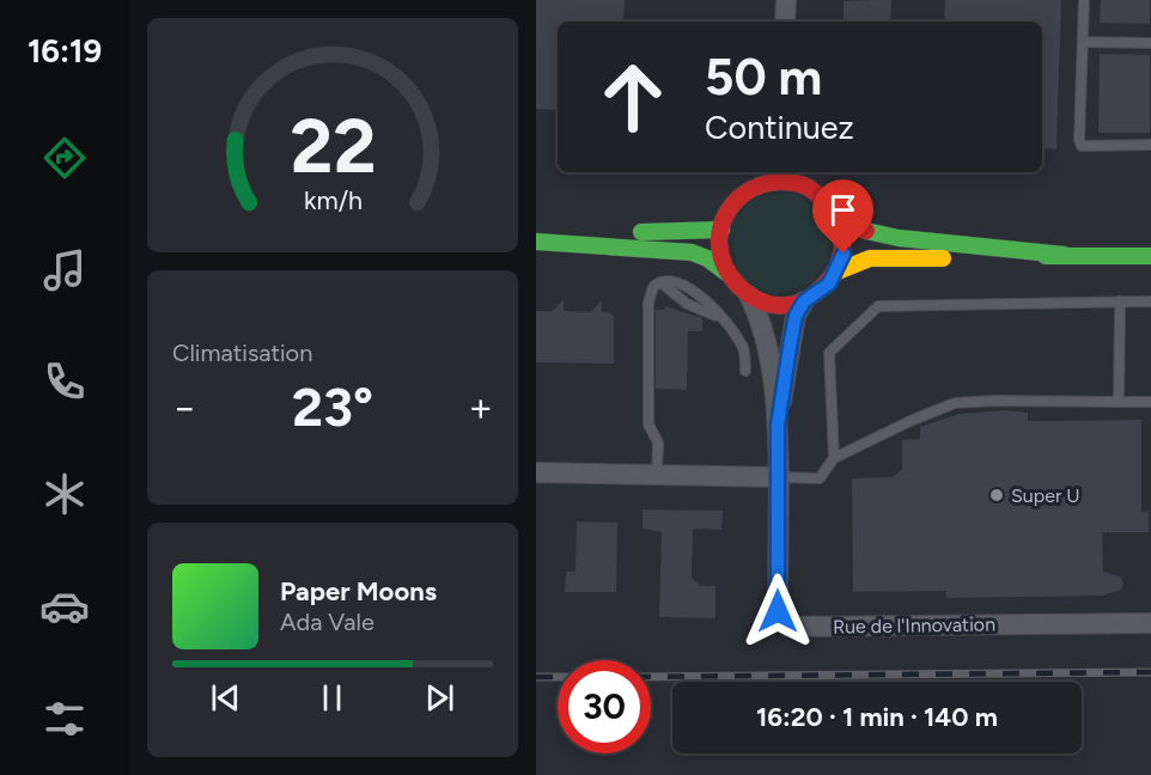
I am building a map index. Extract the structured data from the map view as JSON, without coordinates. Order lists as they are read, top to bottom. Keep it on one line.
{"streets":{"street":["Rue de l'Innovation"]},"places":["Super U"],"page":{"tabs":"16:19","turn":["50 m","Continuez"],"tile":"Climatisation","heat":["−","23°","+"],"song":["Paper Moons","Ada Vale"],"limit":"30","trip":"16:20 · 1 min · 140 m","gauge":["22","km/h"]}}
